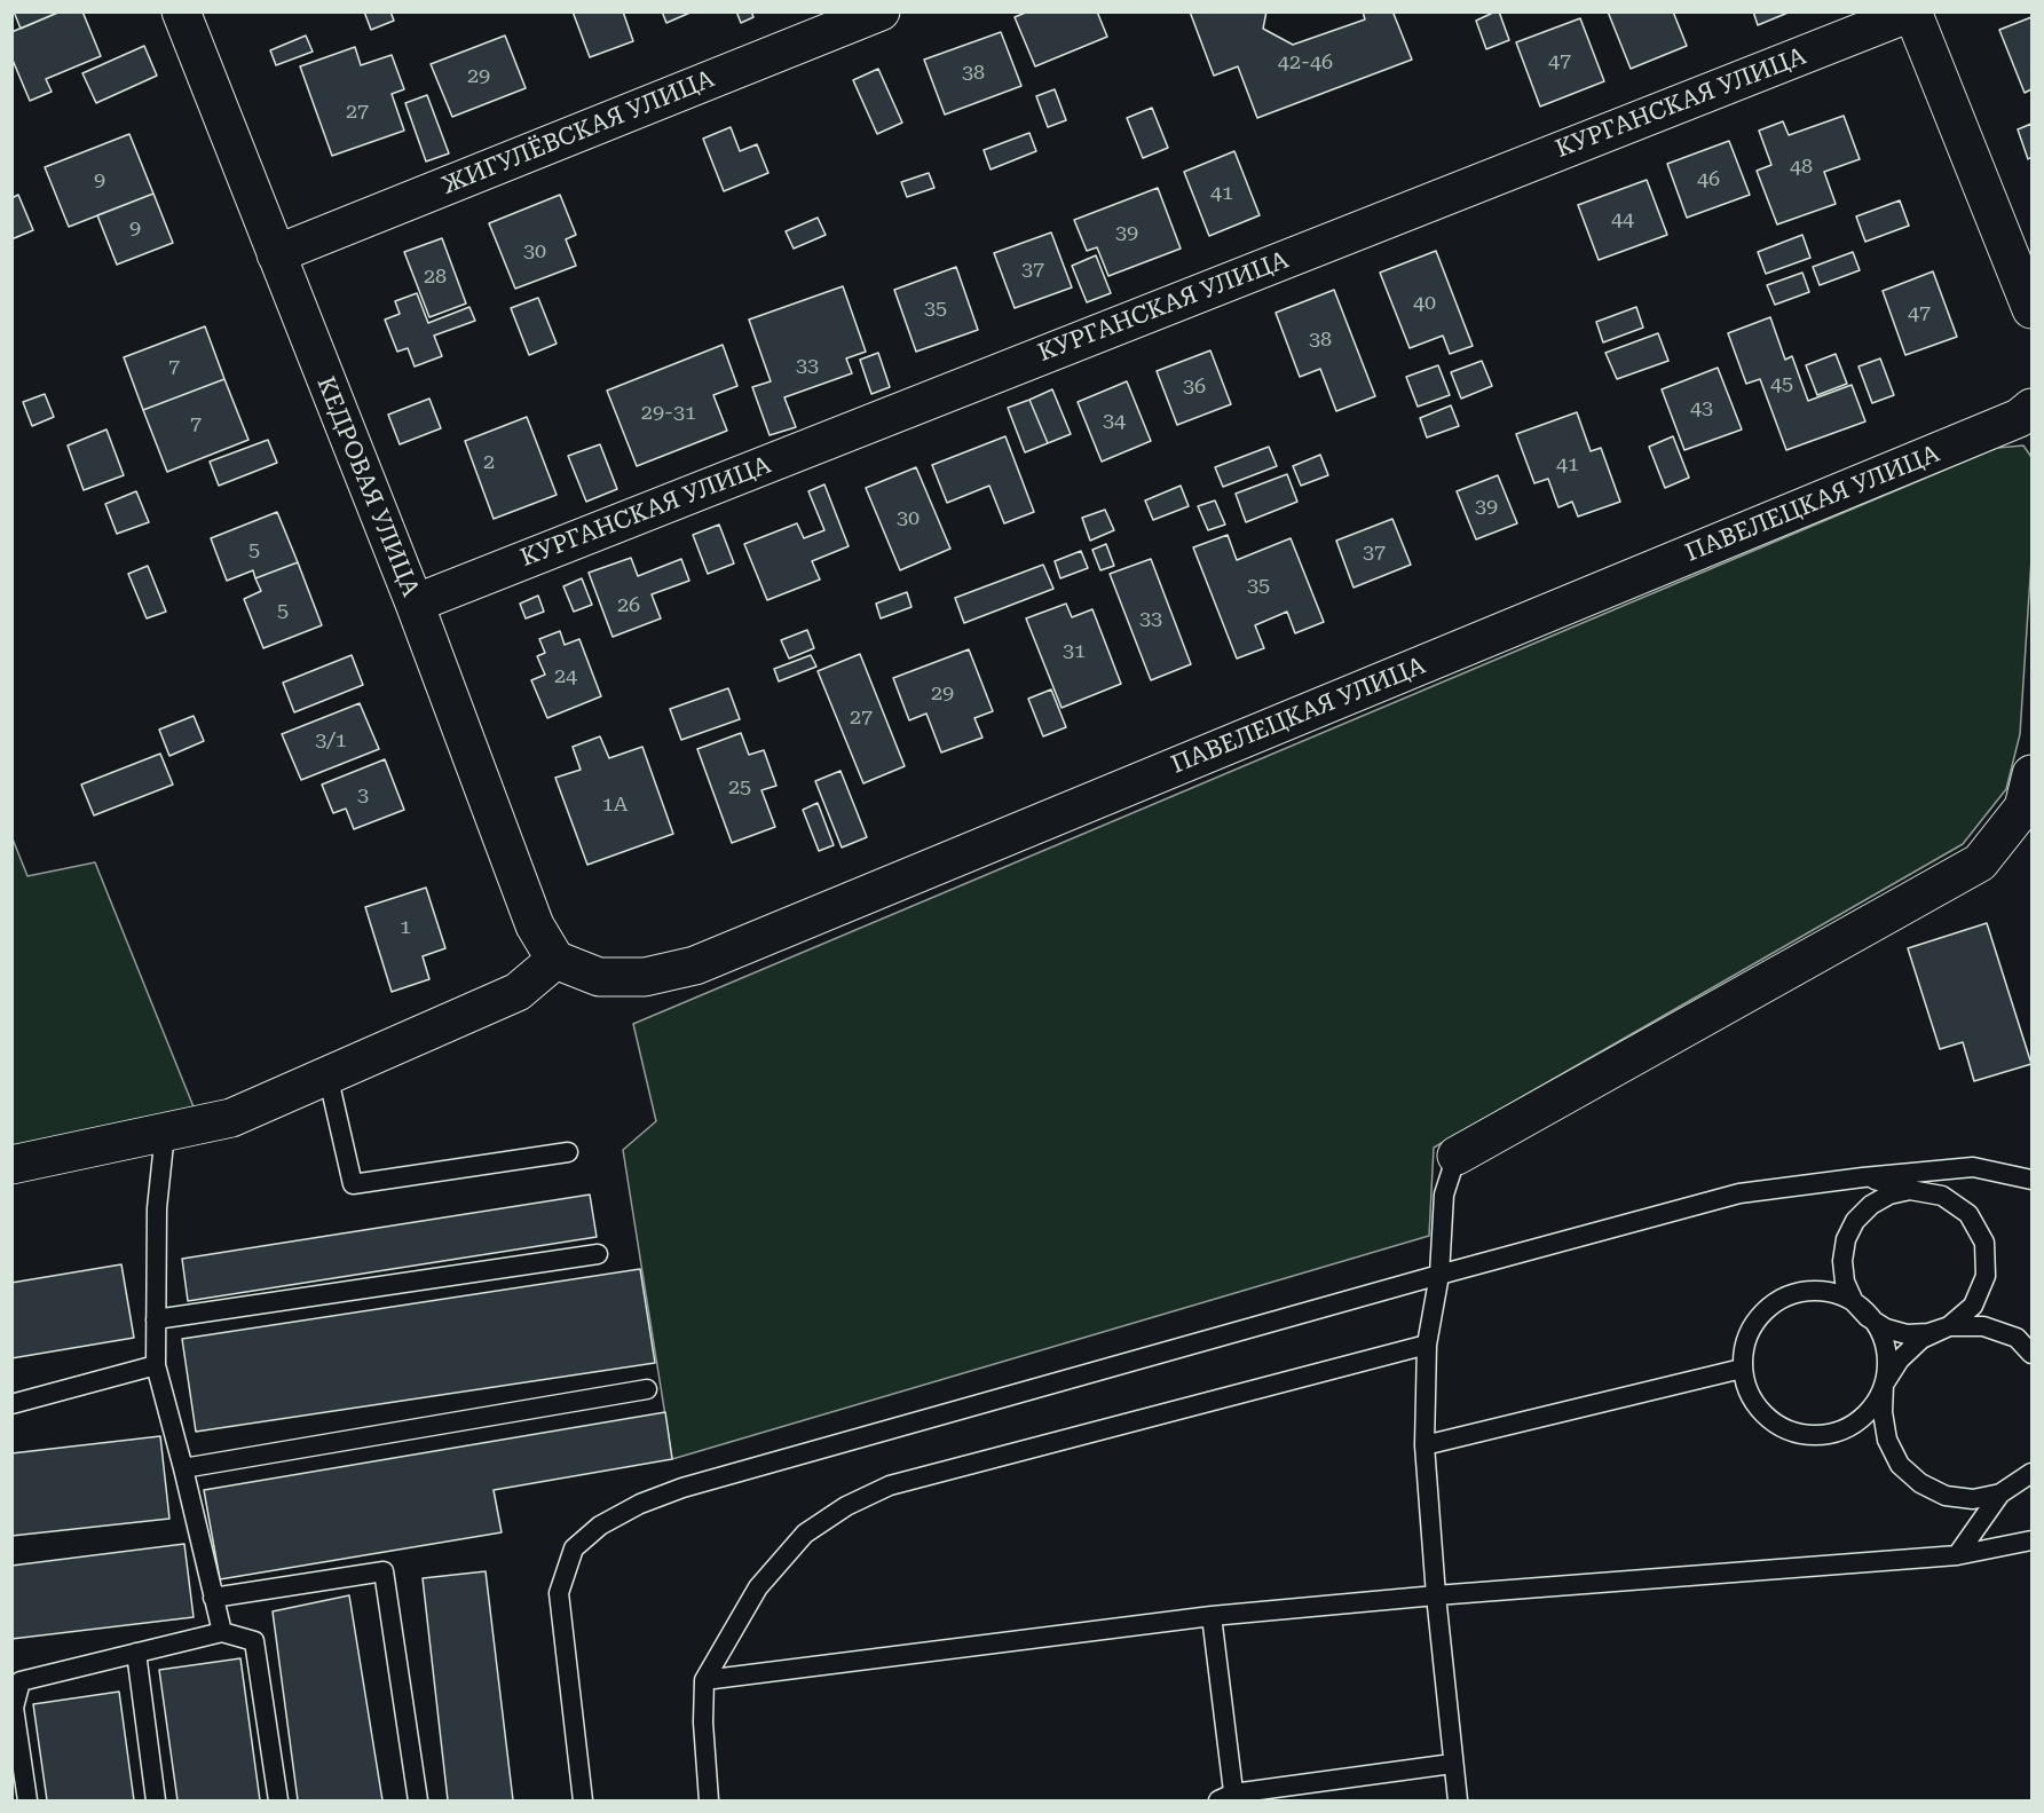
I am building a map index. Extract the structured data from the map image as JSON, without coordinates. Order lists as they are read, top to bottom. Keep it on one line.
{"streets":{"street":["КУРГАНСКАЯ УЛИЦА","ЖИГУЛЁВСКАЯ УЛИЦА","КЕДРОВАЯ УЛИЦА","ПАВЕЛЕЦКАЯ УЛИЦА"]},"crossings":[["КУРГАНСКАЯ УЛИЦА","КЕДРОВАЯ УЛИЦА"],["ЖИГУЛЁВСКАЯ УЛИЦА","КЕДРОВАЯ УЛИЦА"],["КЕДРОВАЯ УЛИЦА","ПАВЕЛЕЦКАЯ УЛИЦА"]],"house_numbers":["47","42-46","38","29","27","48","46","9","41","44","9","39","30","37","28","40","35","47","38","33","7","45","36","43","29-31","34","7","2","41","39","30","5","37","35","26","5","33","31","24","29","27","3/1","25","3","1А","1"]}
